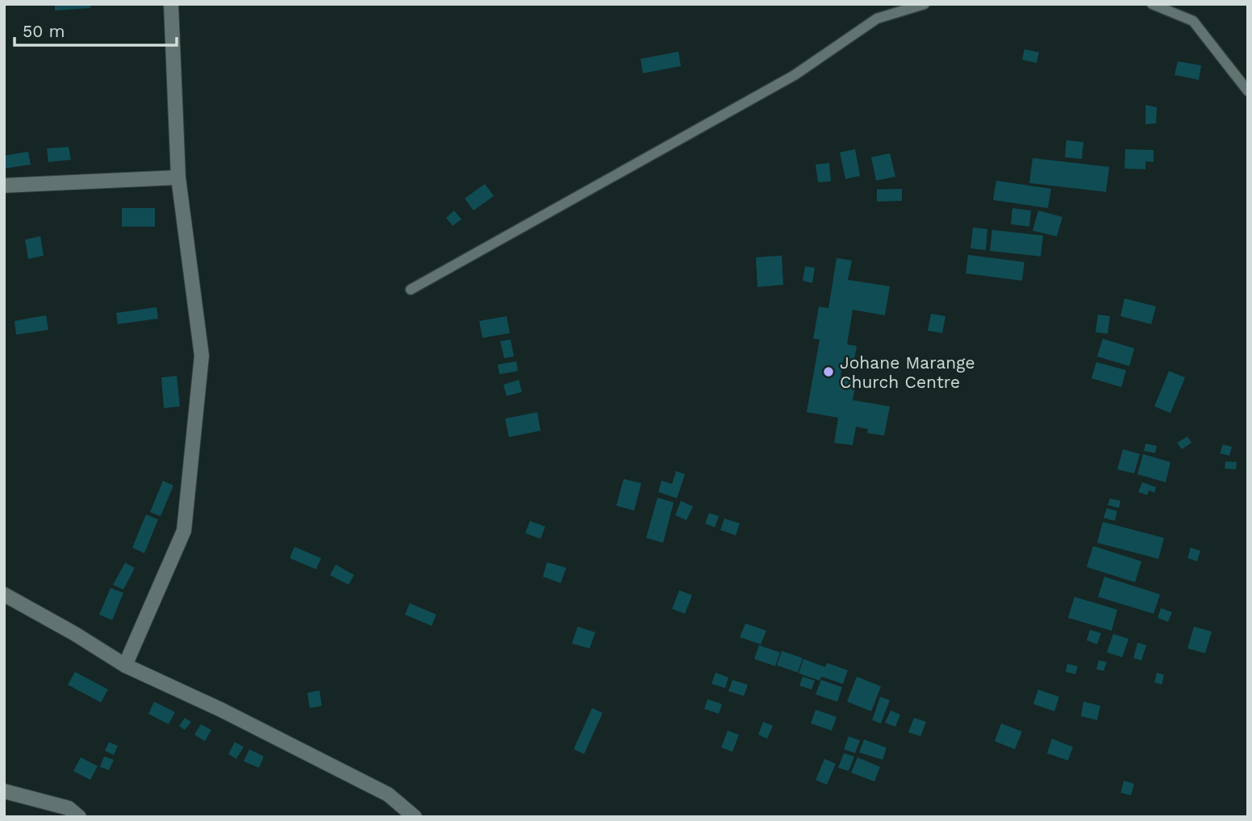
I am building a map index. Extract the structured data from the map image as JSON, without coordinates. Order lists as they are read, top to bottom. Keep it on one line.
{"places":["Johane Marange Church Centre"],"scale_bar":"50 m"}
